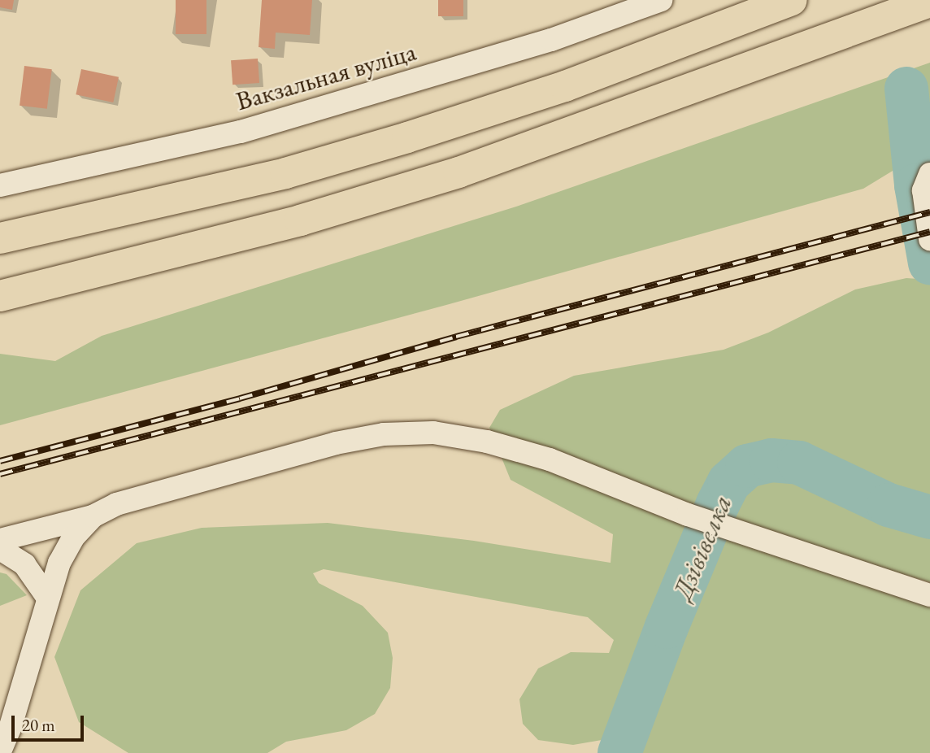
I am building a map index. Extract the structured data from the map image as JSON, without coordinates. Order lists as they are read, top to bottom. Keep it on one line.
{"streets":{"street":["Вакзальная вуліца"]},"water":["Дзівівелка"],"scale_bar":"20 m"}
